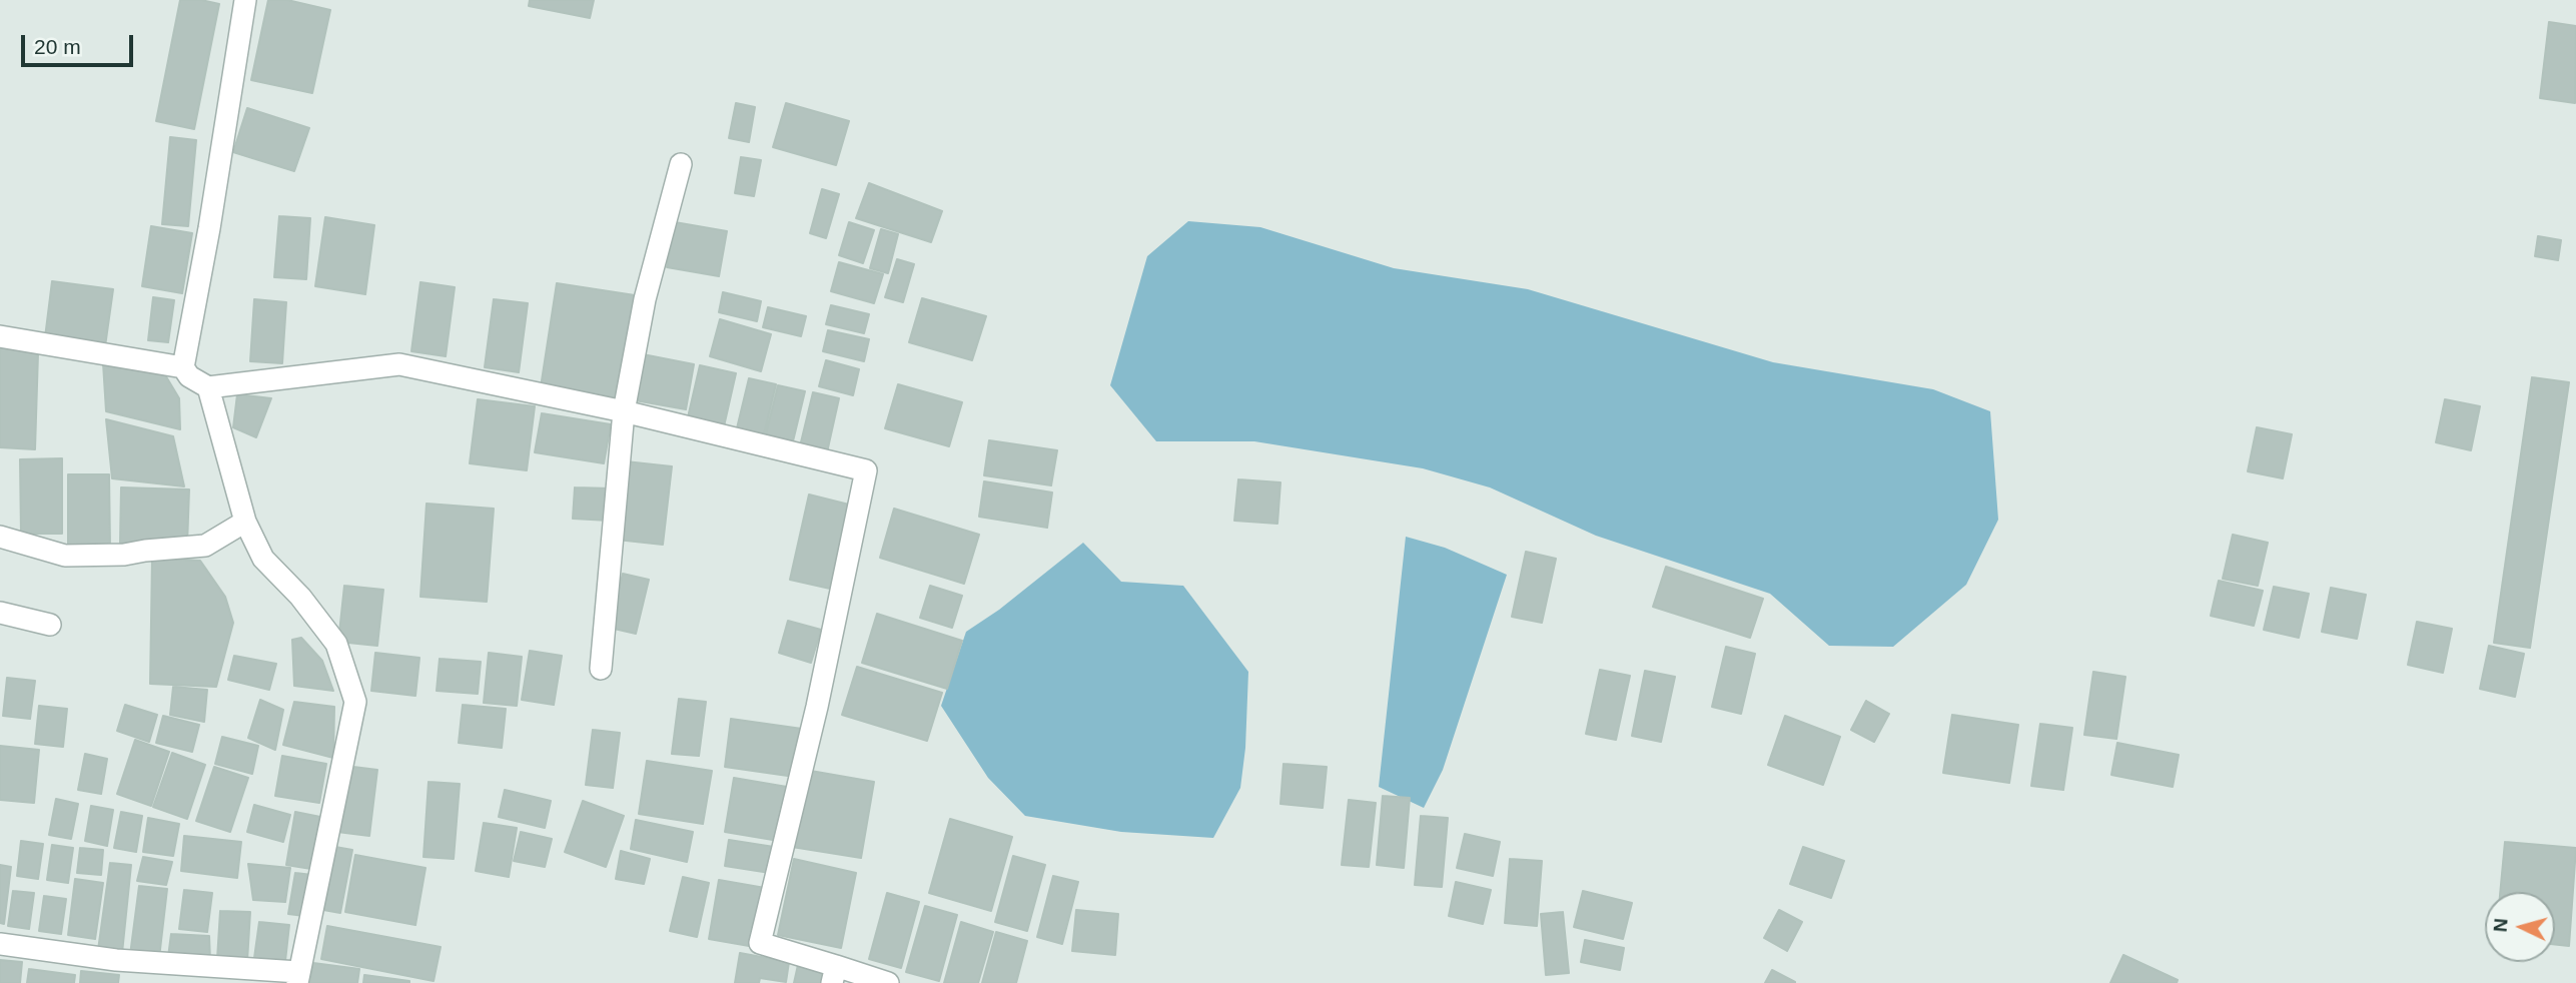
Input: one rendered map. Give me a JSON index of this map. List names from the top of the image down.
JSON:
{
  "scale_bar": "20 m",
  "north": "left"
}
